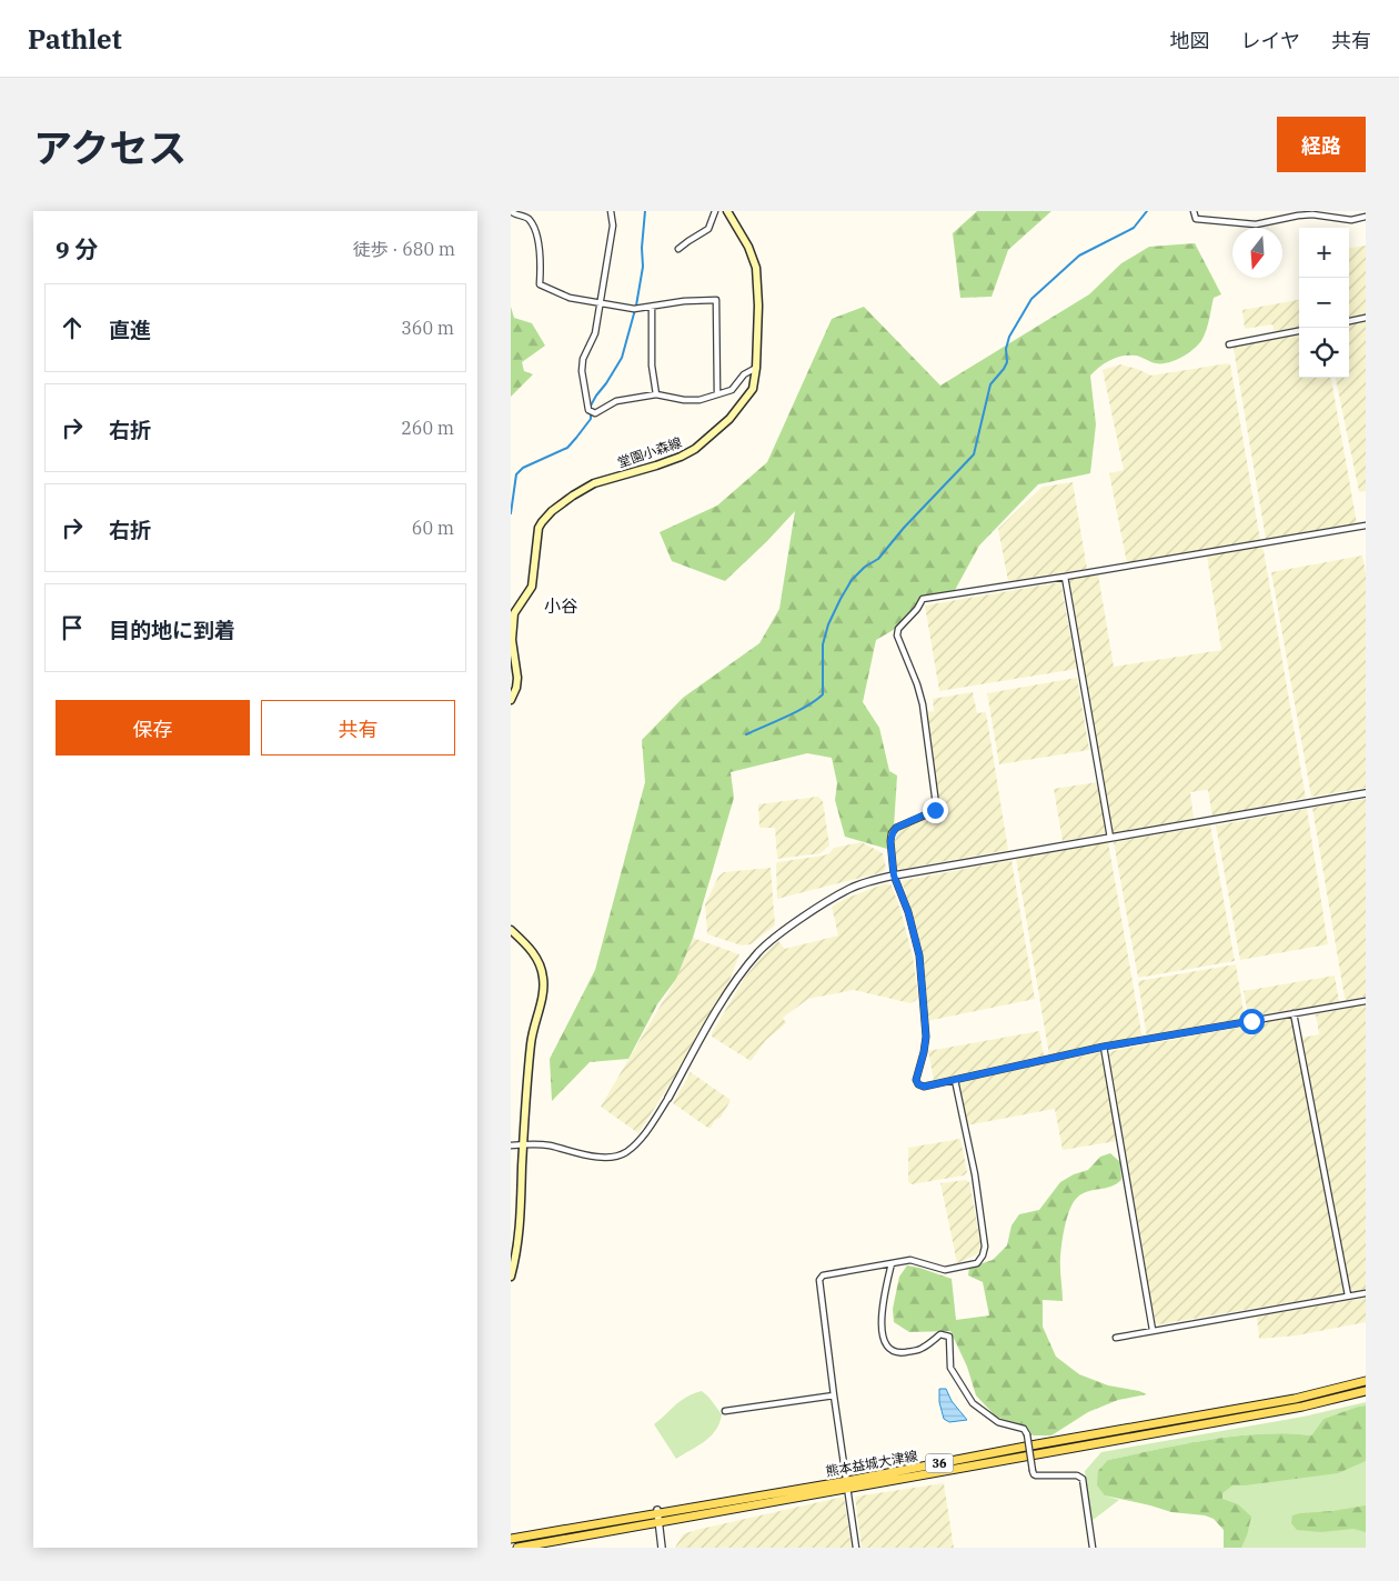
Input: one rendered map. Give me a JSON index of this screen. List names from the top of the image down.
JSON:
{
  "streets": {
    "main road": ["堂園小森線", "熊本益城大津線", "36"]
  },
  "districts": ["小谷"],
  "north": "bottom",
  "page": {
    "header": "Pathlet",
    "nav": ["地図", "レイヤ", "共有"],
    "title": "アクセス",
    "buttons": [
      "経路",
      ["保存", "共有"]
    ],
    "heading": ["9 分", "徒歩 · 680 m"],
    "map_buttons": ["+", "−"],
    "list": [
      ["直進", "360 m"],
      ["右折", "260 m"],
      ["右折", "60 m"],
      "目的地に到着"
    ]
  }
}
